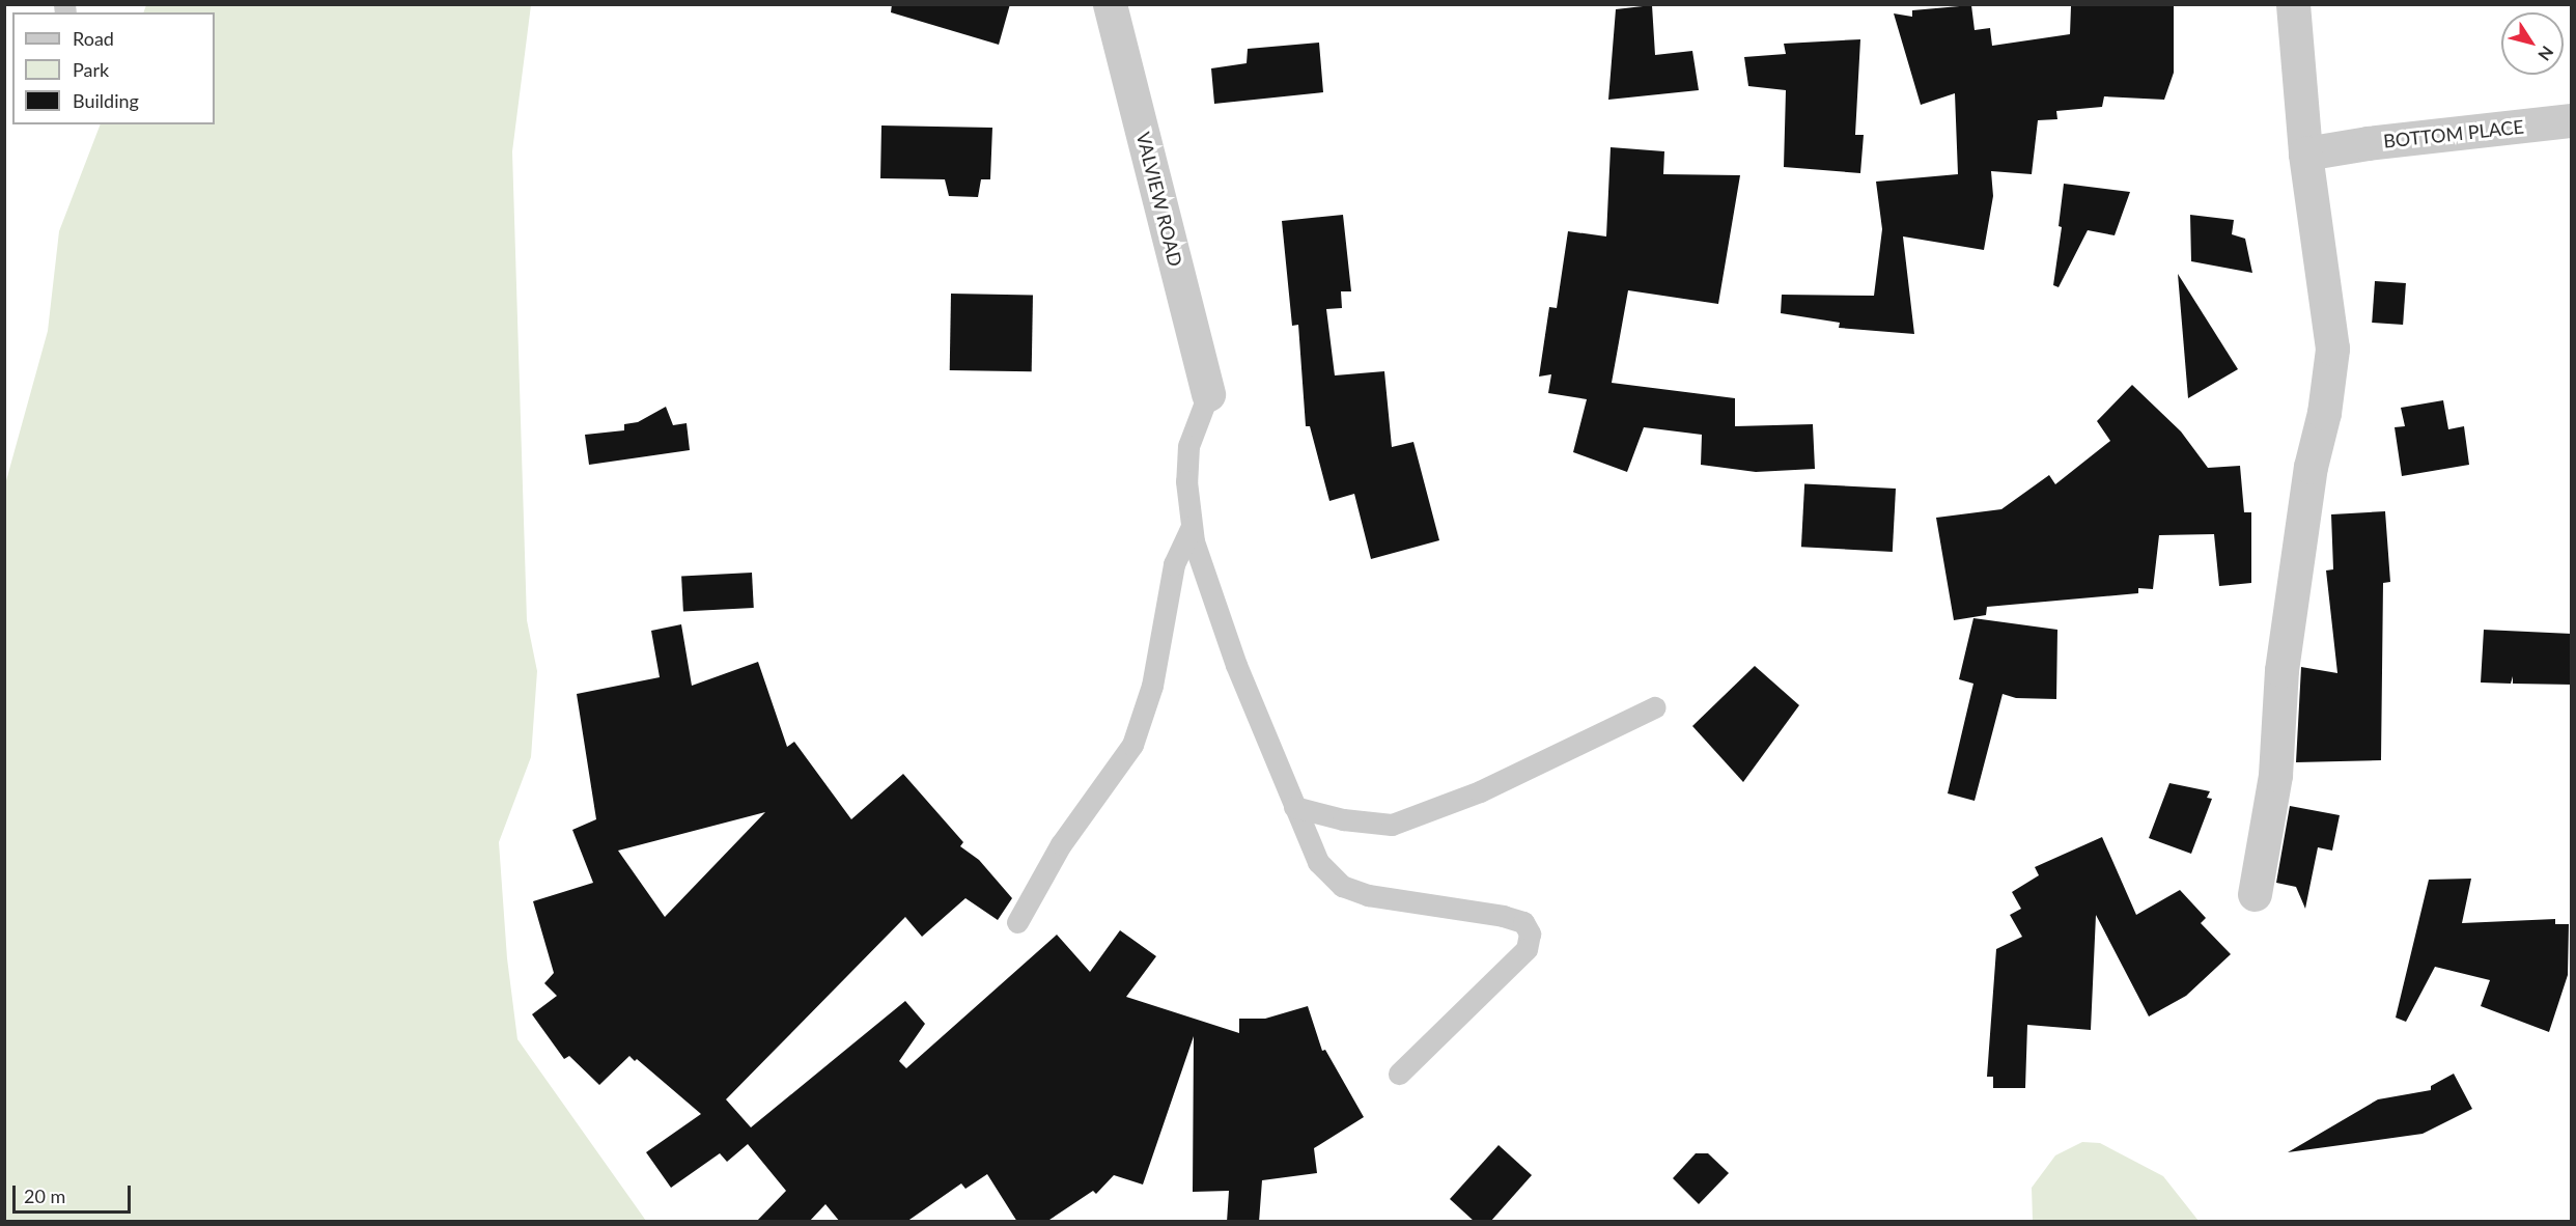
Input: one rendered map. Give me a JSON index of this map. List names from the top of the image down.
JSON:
{
  "streets": {
    "street": ["BOTTOM PLACE", "VALVIEW ROAD"]
  },
  "legend": ["Road", "Park", "Building"],
  "scale_bar": "20 m",
  "north": "bottom right"
}
